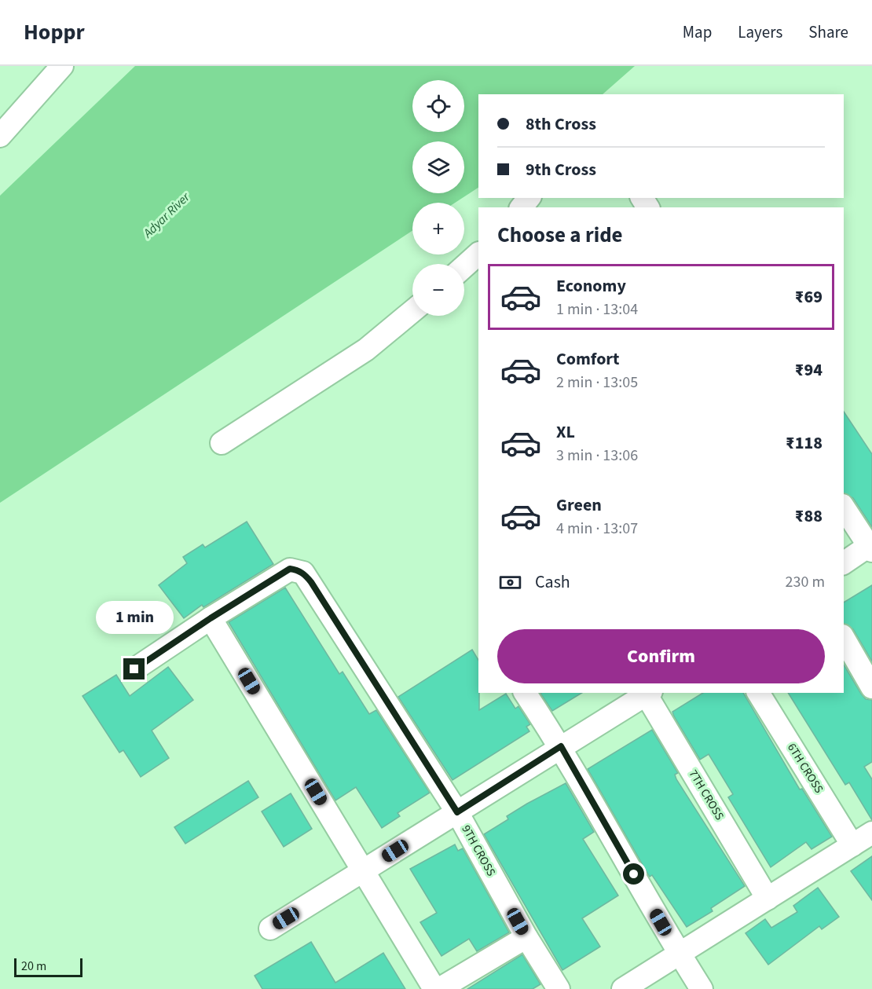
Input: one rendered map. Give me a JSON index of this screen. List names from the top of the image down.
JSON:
{
  "streets": {
    "street": ["6TH CROSS", "7TH CROSS", "9TH CROSS"]
  },
  "water": ["Adyar River"],
  "scale_bar": "20 m",
  "page": {
    "header": "Hoppr",
    "nav": ["Map", "Layers", "Share"],
    "map_buttons": ["+", "−"],
    "banner": ["8th Cross", "9th Cross"],
    "heading": "Choose a ride",
    "list": [
      {
        "name": "Economy",
        "note": "1 min · 13:04",
        "value": "₹69"
      },
      {
        "name": "Comfort",
        "note": "2 min · 13:05",
        "value": "₹94"
      },
      {
        "name": "XL",
        "note": "3 min · 13:06",
        "value": "₹118"
      },
      {
        "name": "Green",
        "note": "4 min · 13:07",
        "value": "₹88"
      }
    ],
    "pay": ["Cash", "230 m"],
    "bubble": "1 min",
    "buttons": "Confirm",
    "scale": "20 m"
  }
}
